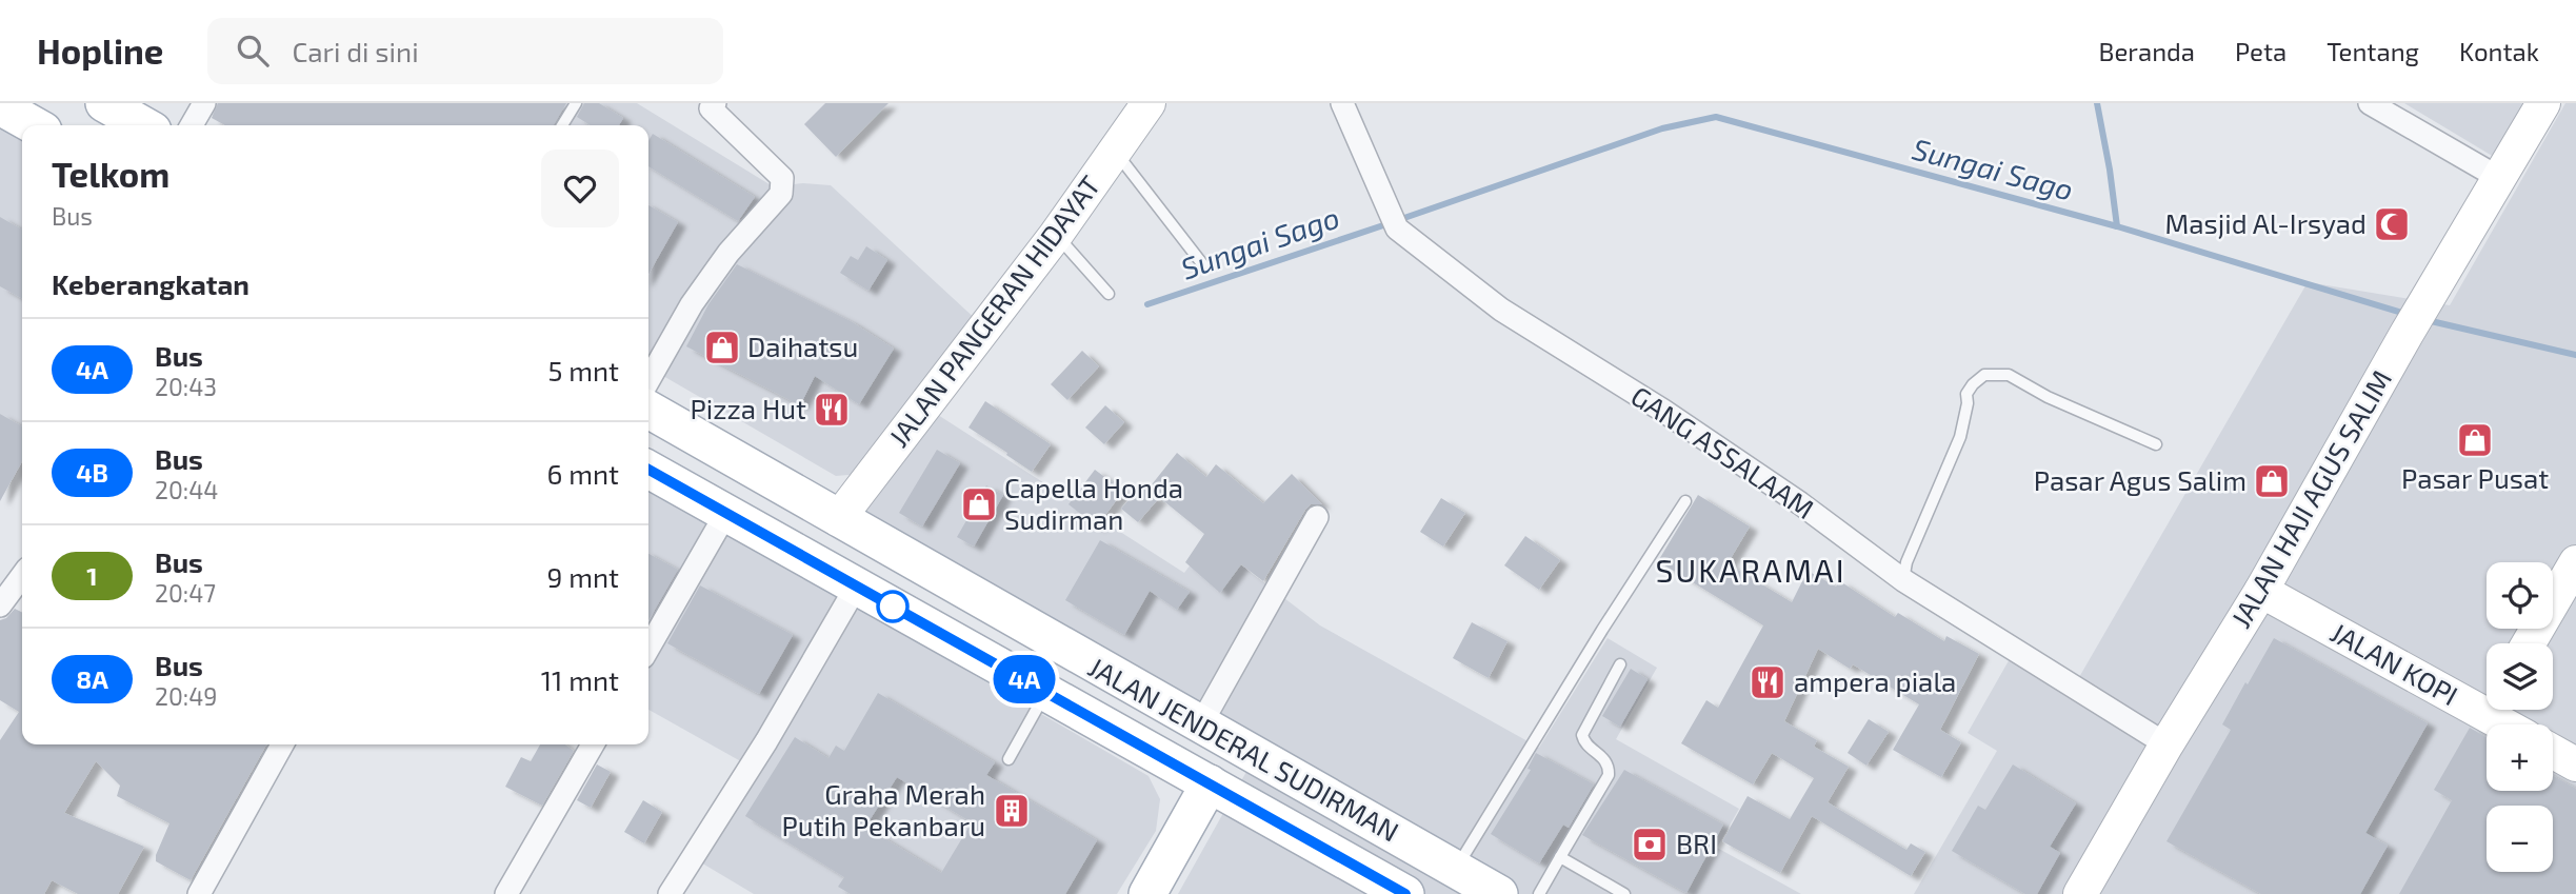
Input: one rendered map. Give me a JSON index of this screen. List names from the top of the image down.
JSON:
{
  "streets": {
    "main road": ["JALAN JENDERAL SUDIRMAN"],
    "street": [
      "JALAN PANGERAN HIDAYAT",
      "GANG ASSALAAM",
      "JALAN HAJI AGUS SALIM",
      "JALAN KOPI"
    ]
  },
  "crossings": [
    ["JALAN PANGERAN HIDAYAT", "JALAN JENDERAL SUDIRMAN"],
    ["GANG ASSALAAM", "JALAN HAJI AGUS SALIM"],
    ["JALAN HAJI AGUS SALIM", "JALAN KOPI"]
  ],
  "districts": ["SUKARAMAI"],
  "water": ["Sungai Sago"],
  "places": {
    "mosque": ["Masjid Al-Irsyad"],
    "shop": [
      "Daihatsu",
      "Pasar Pusat",
      "Pasar Agus Salim",
      "Capella Honda Sudirman"
    ],
    "restaurant": ["Pizza Hut", "ampera piala"],
    "building": ["Graha Merah Putih Pekanbaru"],
    "bank": ["BRI"]
  },
  "lines": ["bus line 4A"],
  "page": {
    "header": "Hopline",
    "search": "Cari di sini",
    "nav": [
      "Beranda",
      "Peta",
      "Tentang",
      "Kontak"
    ],
    "on_map": "4A",
    "heading": [
      ["Telkom", "Bus"],
      "Keberangkatan"
    ],
    "list": [
      {
        "mark": "4A",
        "name": "Bus",
        "note": "20:43",
        "value": "5 mnt"
      },
      {
        "mark": "4B",
        "name": "Bus",
        "note": "20:44",
        "value": "6 mnt"
      },
      {
        "mark": "1",
        "name": "Bus",
        "note": "20:47",
        "value": "9 mnt"
      },
      {
        "mark": "8A",
        "name": "Bus",
        "note": "20:49",
        "value": "11 mnt"
      }
    ],
    "map_buttons": ["+", "−"]
  }
}
